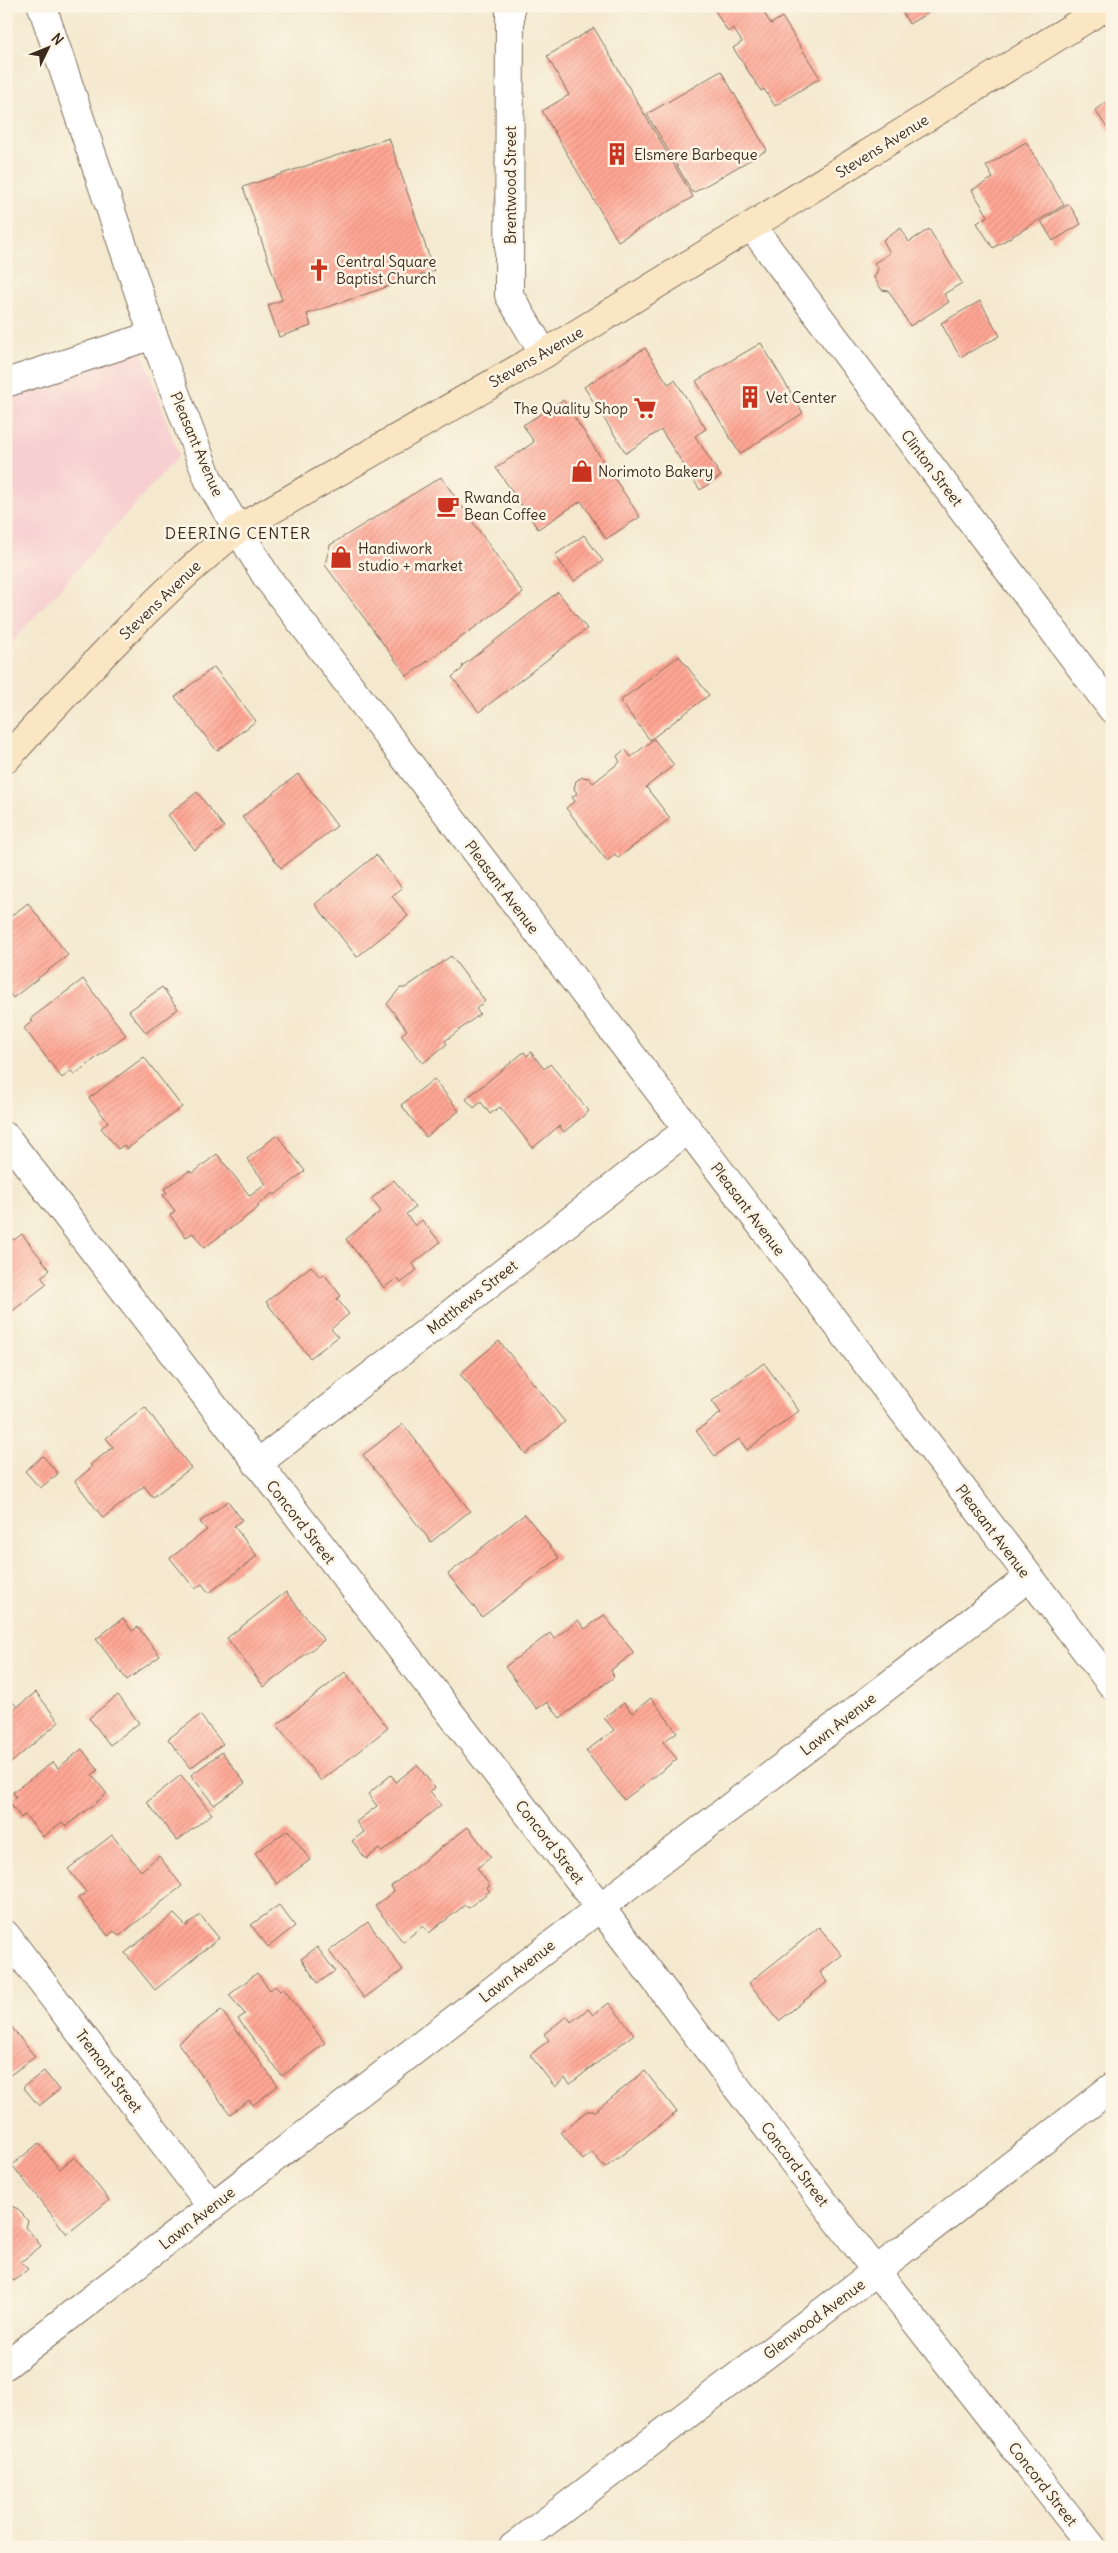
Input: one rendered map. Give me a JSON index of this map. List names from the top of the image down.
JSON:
{
  "streets": {
    "main road": ["Stevens Avenue"],
    "street": [
      "Brentwood Street",
      "Pleasant Avenue",
      "Clinton Street",
      "Matthews Street",
      "Concord Street",
      "Lawn Avenue",
      "Tremont Street",
      "Glenwood Avenue"
    ]
  },
  "crossings": [
    ["Stevens Avenue", "Brentwood Street"],
    ["Stevens Avenue", "Pleasant Avenue"],
    ["Stevens Avenue", "Clinton Street"],
    ["Pleasant Avenue", "Matthews Street"],
    ["Pleasant Avenue", "Lawn Avenue"],
    ["Matthews Street", "Concord Street"],
    ["Concord Street", "Lawn Avenue"],
    ["Concord Street", "Glenwood Avenue"],
    ["Lawn Avenue", "Tremont Street"]
  ],
  "districts": ["DEERING CENTER"],
  "places": {
    "building": ["Elsmere Barbeque", "Vet Center"],
    "church": ["Central Square Baptist Church"],
    "supermarket": ["The Quality Shop"],
    "shop": ["Norimoto Bakery", "Handiwork studio + market"],
    "cafe": ["Rwanda Bean Coffee"]
  },
  "north": "top right"
}
